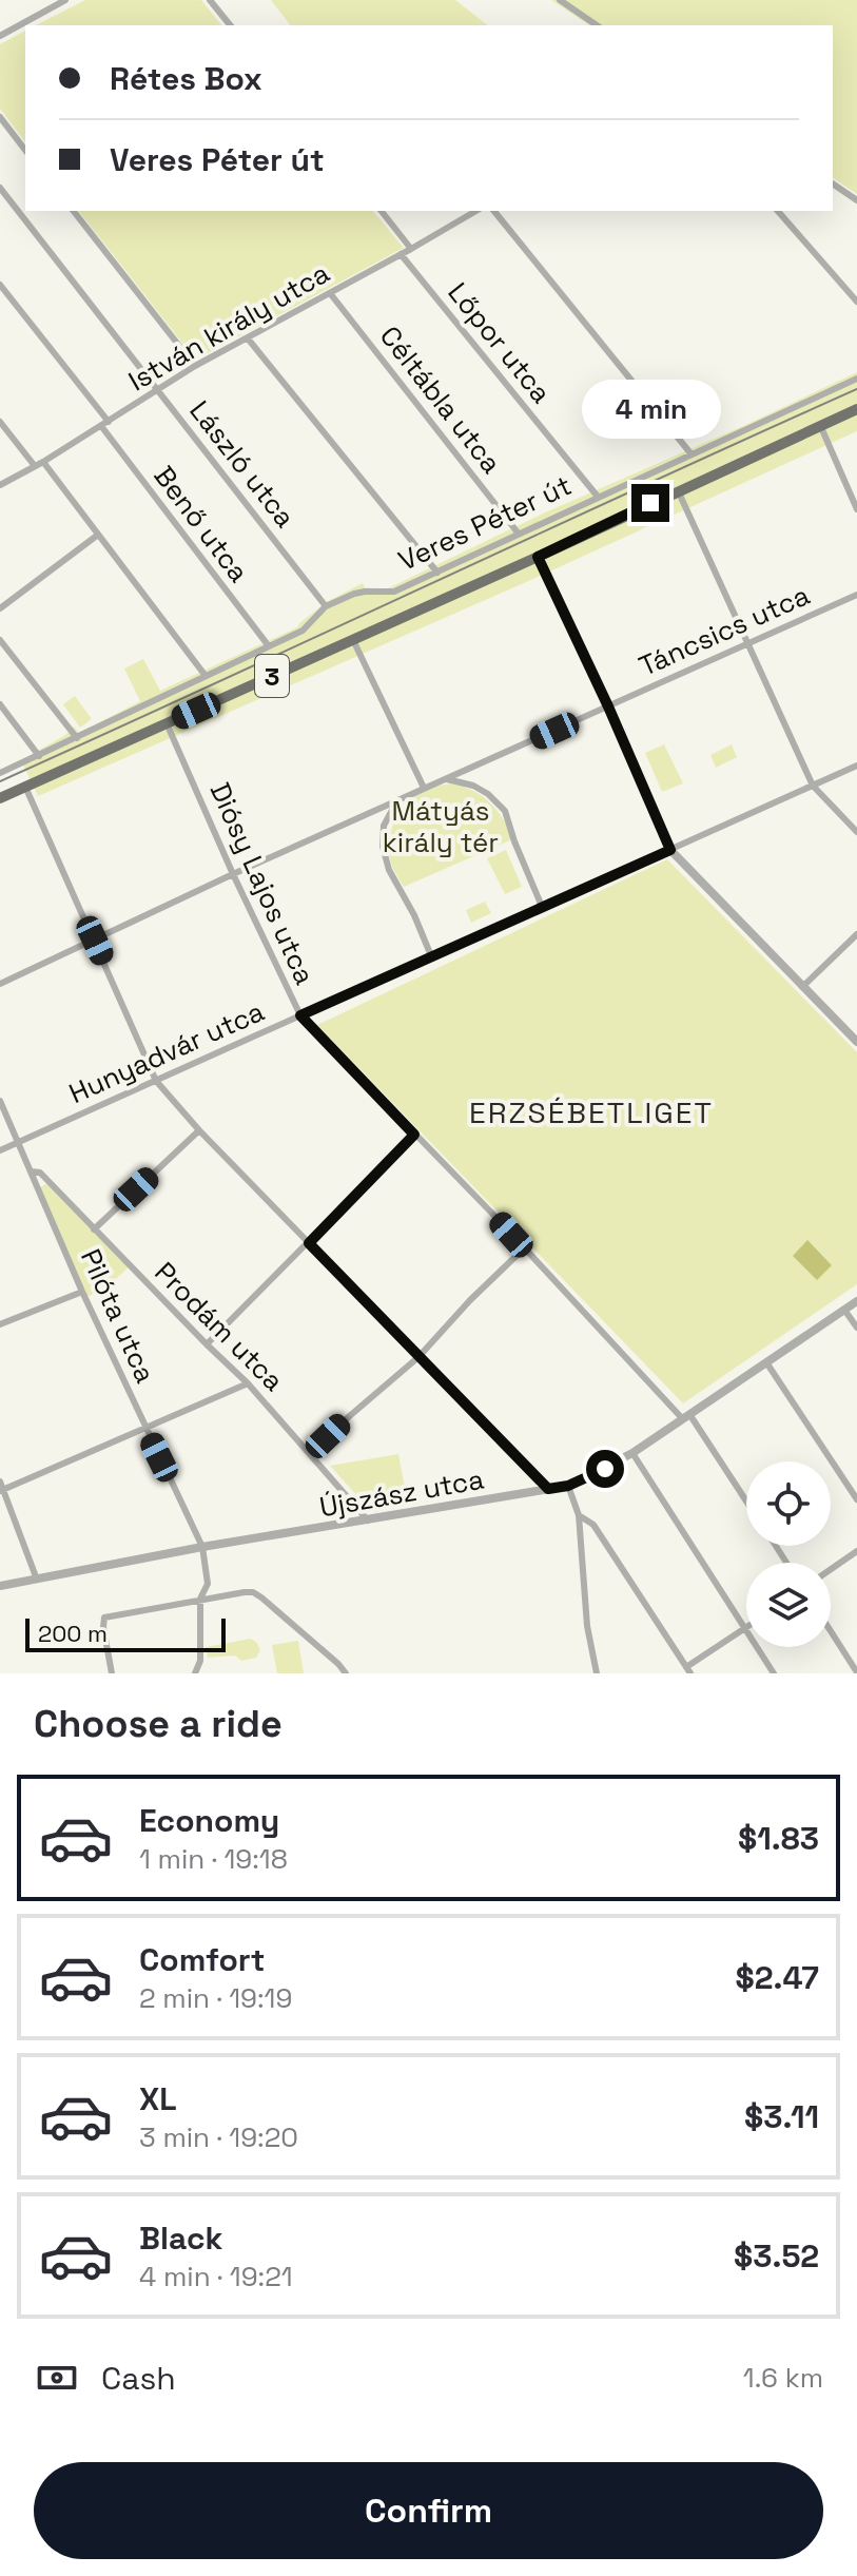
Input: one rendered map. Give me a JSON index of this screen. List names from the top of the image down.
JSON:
{
  "streets": {
    "main road": ["Veres Péter út", "3"],
    "street": [
      "István király utca",
      "Lőpor utca",
      "Céltábla utca",
      "László utca",
      "Benő utca",
      "Táncsics utca",
      "Diósy Lajos utca",
      "Hunyadvár utca",
      "Pilóta utca",
      "Prodám utca",
      "Újszász utca"
    ]
  },
  "crossings": [
    ["István király utca", "Lőpor utca"],
    ["István király utca", "Céltábla utca"],
    ["István király utca", "László utca"],
    ["István király utca", "Benő utca"],
    ["Lőpor utca", "Veres Péter út"],
    ["Céltábla utca", "Veres Péter út"],
    ["László utca", "Veres Péter út"],
    ["Veres Péter út", "Benő utca"],
    ["Veres Péter út", "Diósy Lajos utca"],
    ["Táncsics utca", "Diósy Lajos utca"],
    ["Diósy Lajos utca", "Hunyadvár utca"],
    ["Diósy Lajos utca", "Újszász utca"],
    ["Hunyadvár utca", "Pilóta utca"],
    ["Pilóta utca", "Prodám utca"],
    ["Pilóta utca", "Újszász utca"],
    ["Prodám utca", "Újszász utca"]
  ],
  "districts": ["ERZSÉBETLIGET"],
  "parks": ["Mátyás király tér"],
  "scale_bar": "200 m",
  "page": {
    "banner": ["Rétes Box", "Veres Péter út"],
    "bubble": "4 min",
    "scale": "200 m",
    "heading": "Choose a ride",
    "list": [
      {
        "name": "Economy",
        "note": "1 min · 19:18",
        "value": "$1.83"
      },
      {
        "name": "Comfort",
        "note": "2 min · 19:19",
        "value": "$2.47"
      },
      {
        "name": "XL",
        "note": "3 min · 19:20",
        "value": "$3.11"
      },
      {
        "name": "Black",
        "note": "4 min · 19:21",
        "value": "$3.52"
      }
    ],
    "pay": ["Cash", "1.6 km"],
    "buttons": "Confirm"
  }
}
